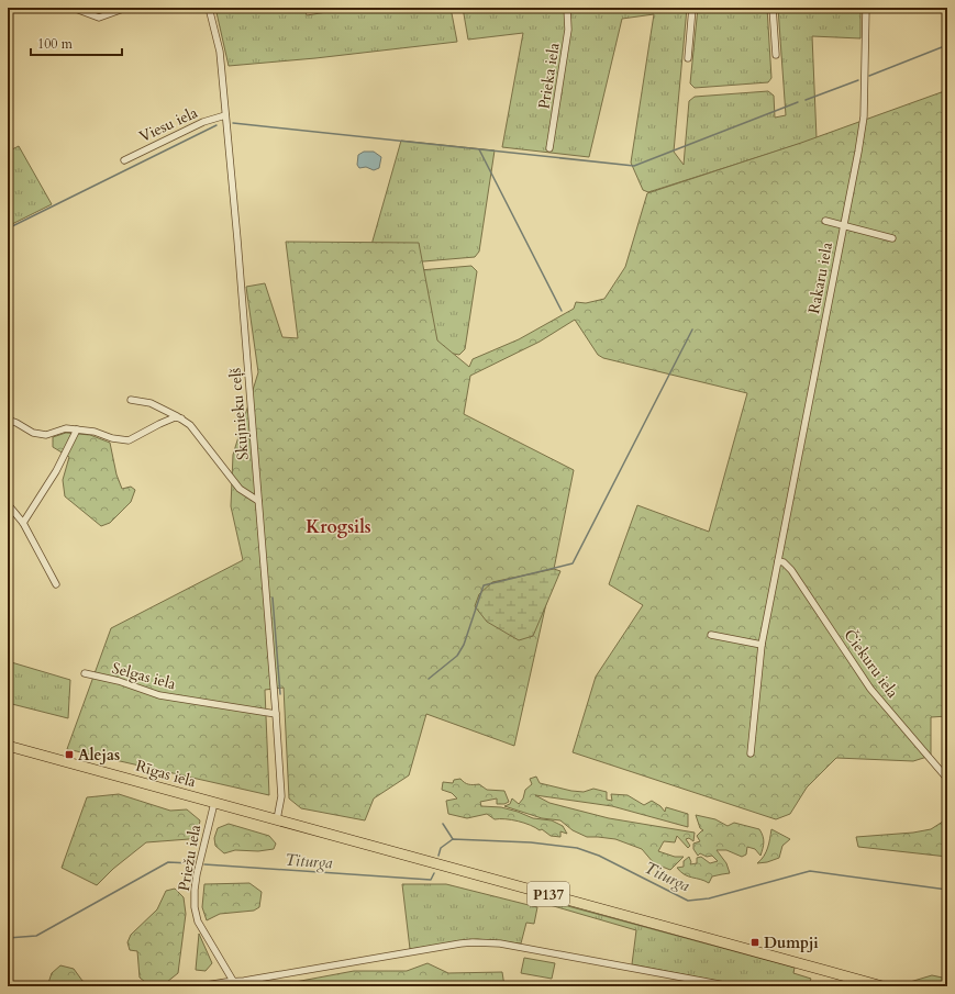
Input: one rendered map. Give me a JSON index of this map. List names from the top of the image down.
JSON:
{
  "streets": {
    "main road": ["Rīgas iela", "P137"],
    "street": [
      "Prieka iela",
      "Viesu iela",
      "Rakaru iela",
      "Skujnieku ceļš",
      "Čiekuru iela",
      "Selgas iela",
      "Priežu iela"
    ]
  },
  "crossings": [
    ["Viesu iela", "Skujnieku ceļš"],
    ["Rakaru iela", "Čiekuru iela"],
    ["Skujnieku ceļš", "Selgas iela"],
    ["Skujnieku ceļš", "P137"],
    ["Rīgas iela", "Priežu iela"],
    ["Rīgas iela", "P137"],
    ["Priežu iela", "P137"]
  ],
  "districts": ["Krogsils"],
  "water": ["Titurga"],
  "places": {
    "transit": ["Alejas", "Dumpji"]
  },
  "scale_bar": "100 m"
}
